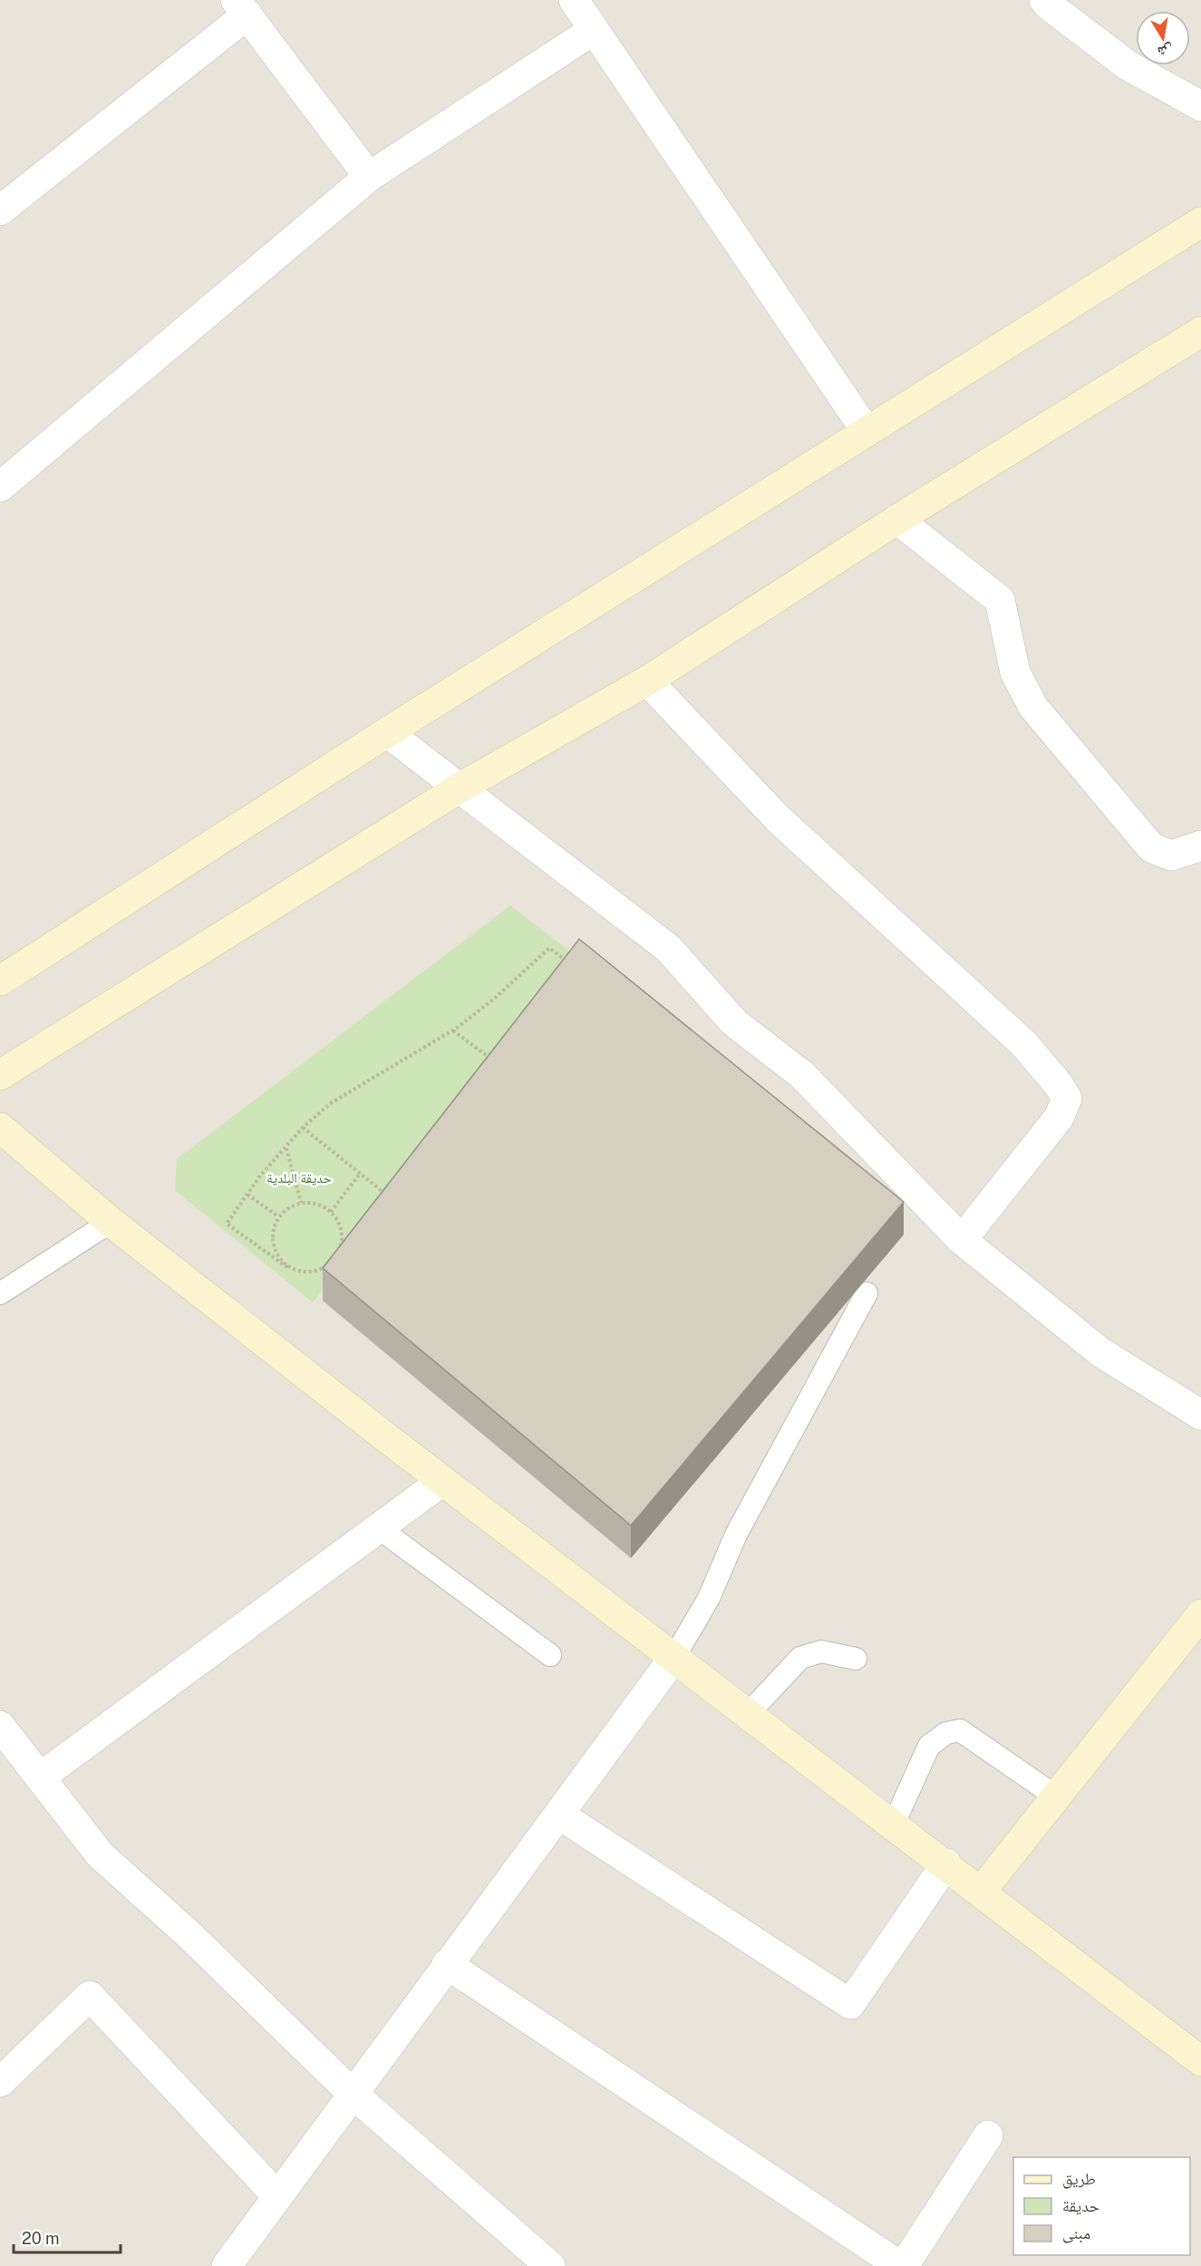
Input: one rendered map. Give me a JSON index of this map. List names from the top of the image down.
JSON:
{
  "parks": ["حديقة البلدية"],
  "legend": ["طريق", "حديقة", "مبنى"],
  "scale_bar": "20 m",
  "north": "bottom"
}
